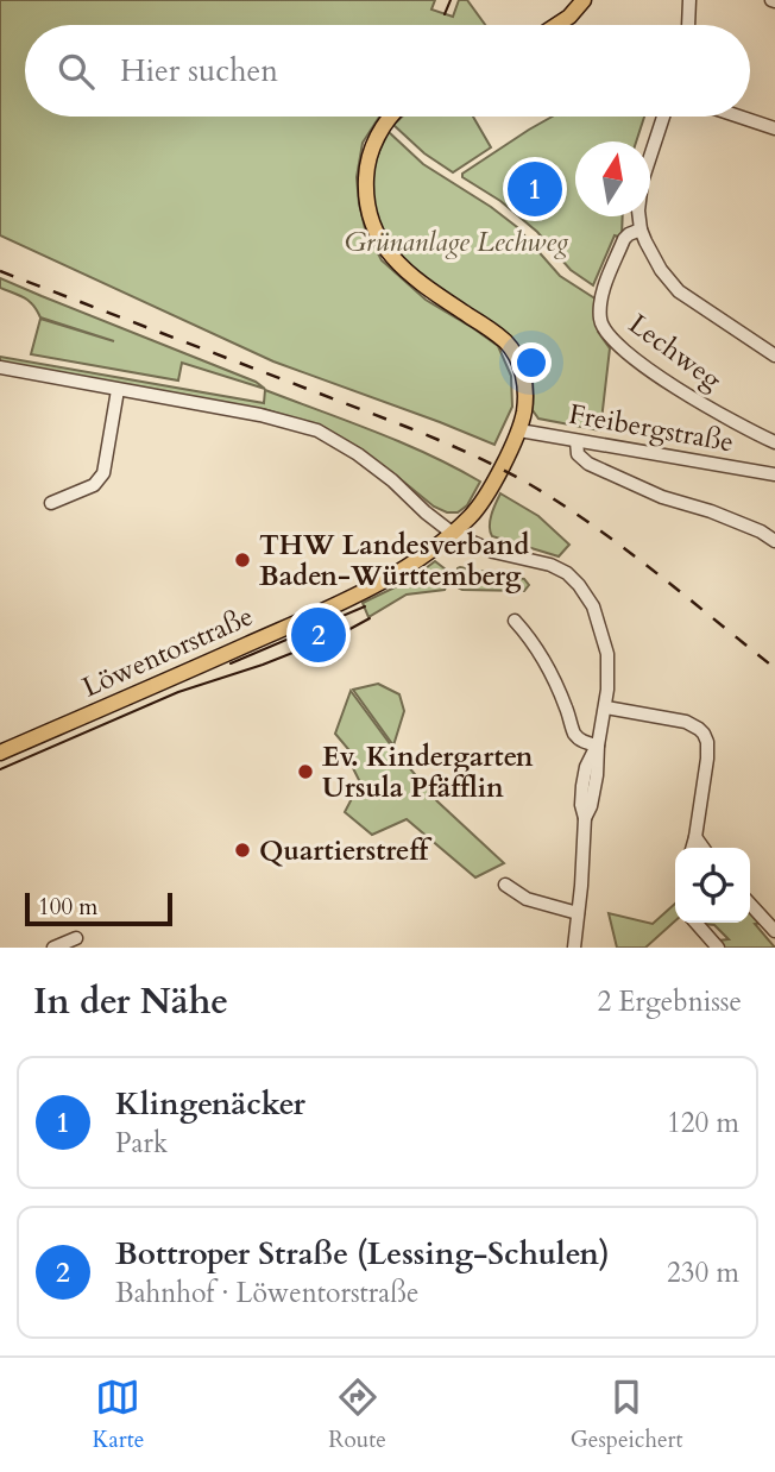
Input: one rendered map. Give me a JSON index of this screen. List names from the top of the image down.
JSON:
{
  "streets": {
    "main road": ["Löwentorstraße"],
    "street": ["Lechweg", "Freibergstraße"]
  },
  "crossings": [
    ["Freibergstraße", "Löwentorstraße"]
  ],
  "parks": ["Grünanlage Lechweg"],
  "places": ["THW Landesverband Baden-Württemberg", "Ev. Kindergarten Ursula Pfäfflin", "Quartierstreff"],
  "scale_bar": "100 m",
  "north": "top",
  "page": {
    "search": "Hier suchen",
    "pins": ["1", "2"],
    "scale": "100 m",
    "heading": ["In der Nähe", "2 Ergebnisse"],
    "list": [
      {
        "mark": "1",
        "name": "Klingenäcker",
        "note": "Park",
        "value": "120 m"
      },
      {
        "mark": "2",
        "name": "Bottroper Straße (Lessing-Schulen)",
        "note": "Bahnhof · Löwentorstraße",
        "value": "230 m"
      }
    ],
    "nav": ["Karte", "Route", "Gespeichert"]
  }
}
